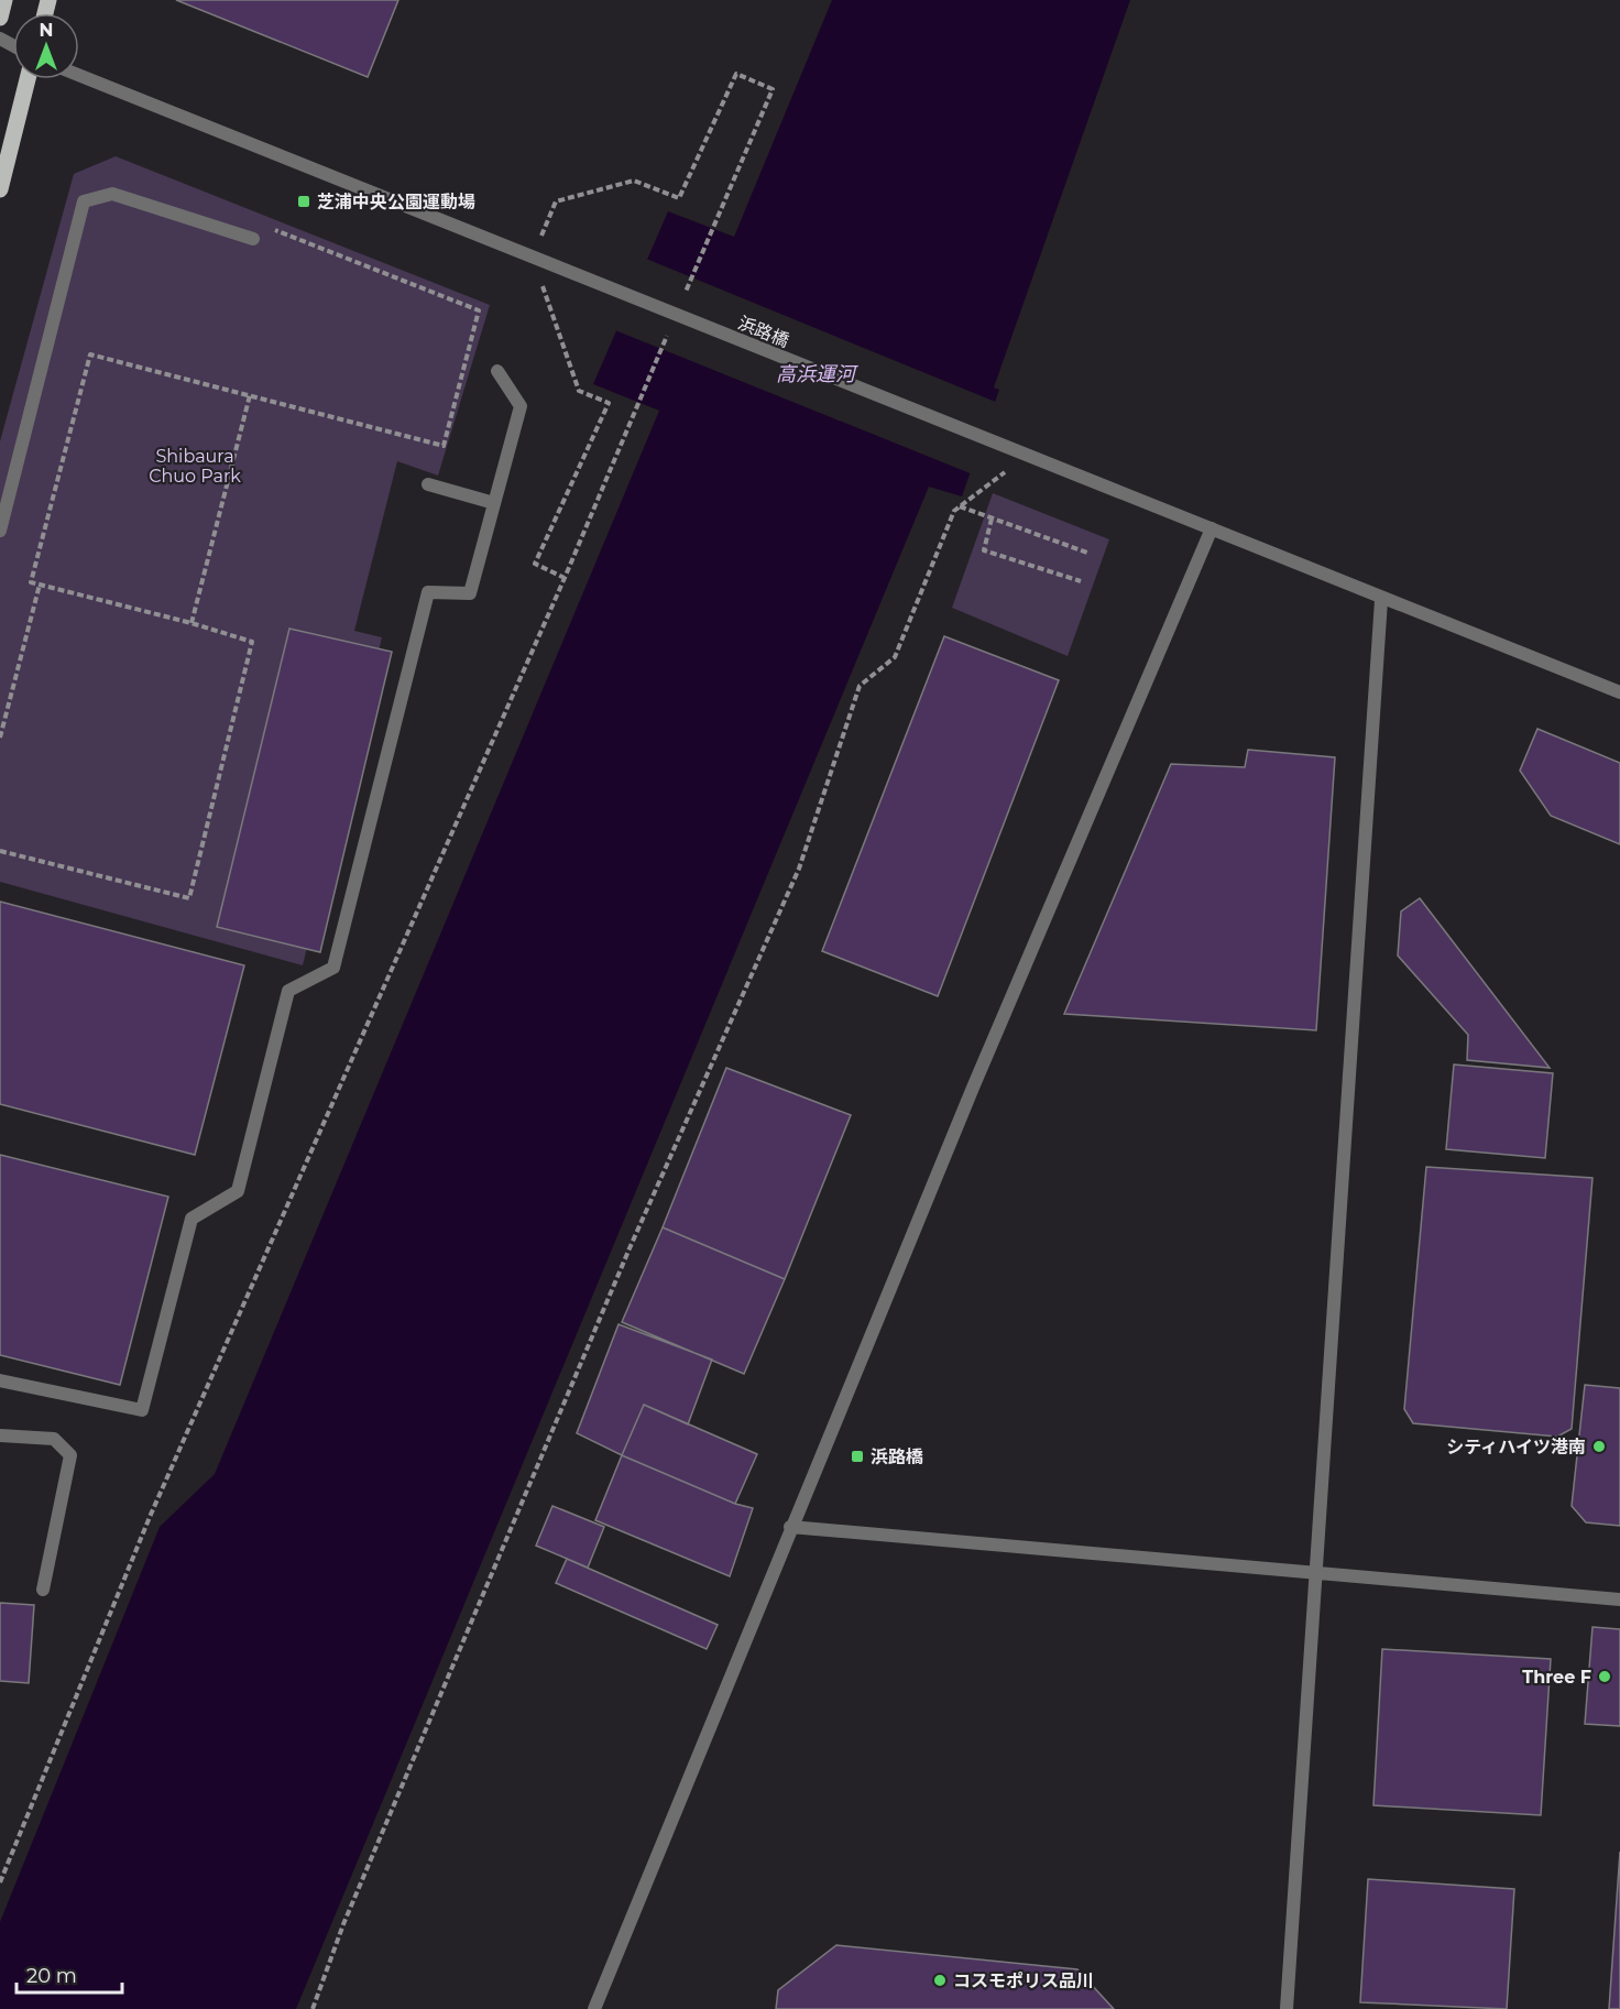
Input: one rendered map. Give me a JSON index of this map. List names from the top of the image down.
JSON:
{
  "streets": {
    "street": ["浜路橋"]
  },
  "water": ["高浜運河"],
  "parks": ["Shibaura Chuo Park"],
  "places": {
    "transit": ["芝浦中央公園運動場", "浜路橋"],
    "other": ["シティハイツ港南", "Three F", "コスモポリス品川"]
  },
  "scale_bar": "20 m",
  "north": "top"
}
